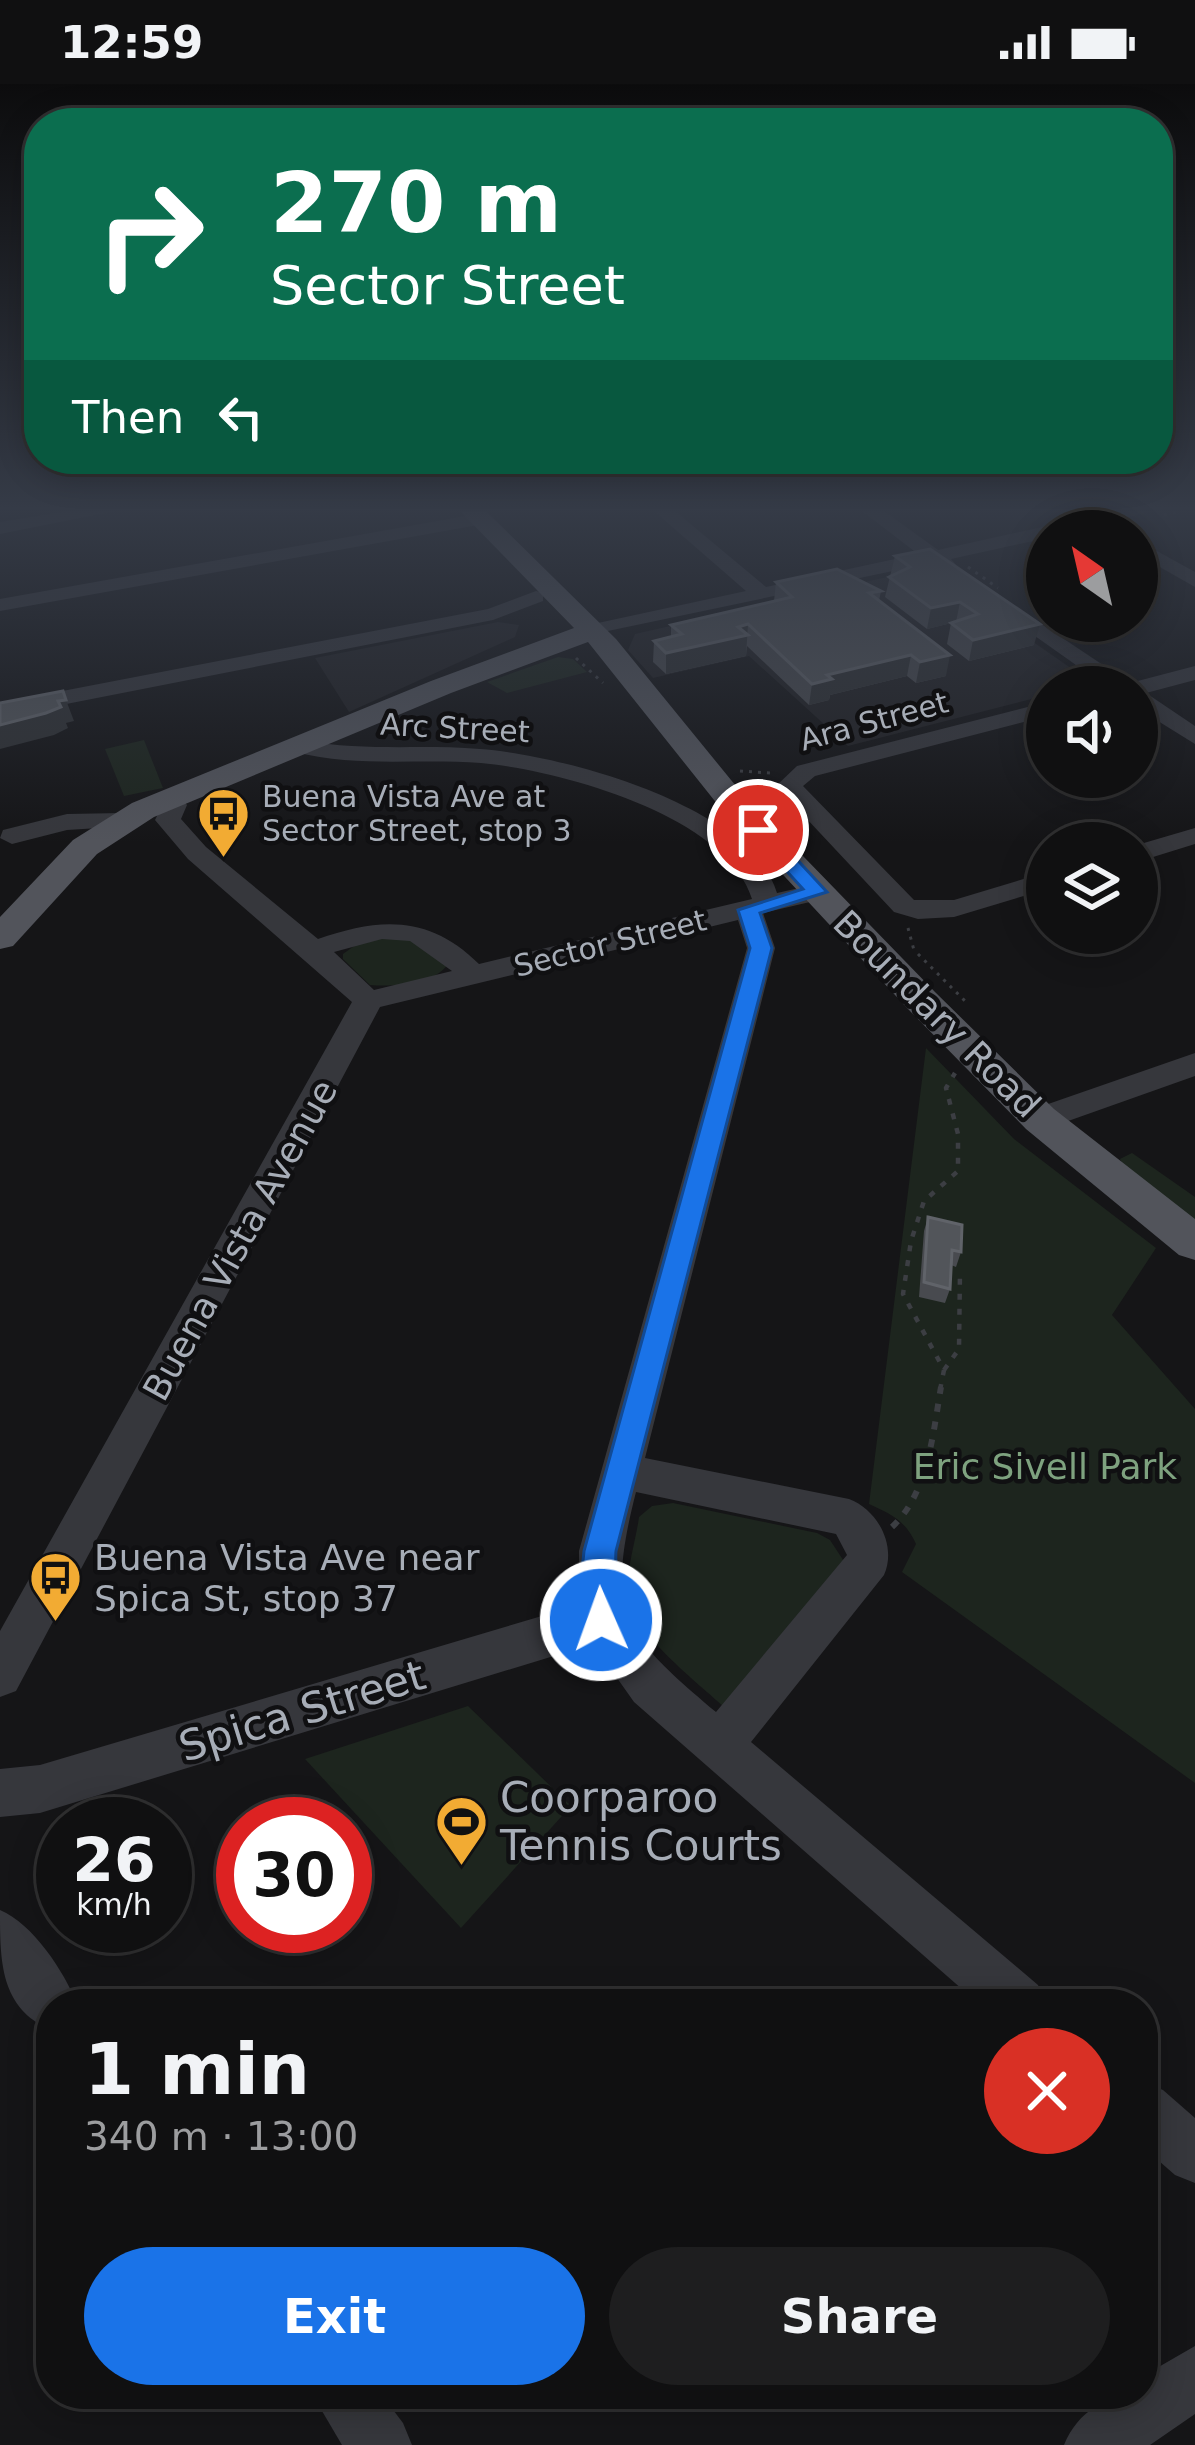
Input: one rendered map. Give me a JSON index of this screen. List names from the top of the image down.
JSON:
{
  "streets": {
    "main road": ["Boundary Road"],
    "street": [
      "Ara Street",
      "Arc Street",
      "Sector Street",
      "Buena Vista Avenue",
      "Spica Street"
    ]
  },
  "crossings": [
    ["Arc Street", "Sector Street"],
    ["Sector Street", "Boundary Road"],
    ["Sector Street", "Buena Vista Avenue"]
  ],
  "parks": ["Eric Sivell Park"],
  "places": {
    "bus stop": ["Buena Vista Ave at Sector Street, stop 3", "Buena Vista Ave near Spica St, stop 37"],
    "sports": ["Coorparoo Tennis Courts"]
  },
  "north": "top left",
  "page": {
    "status": "12:59",
    "turn": ["270 m", "Sector Street"],
    "then": "Then",
    "speed": "26 km/h",
    "limit": "30",
    "heading": ["1 min", "340 m · 13:00"],
    "buttons": ["Exit", "Share"]
  }
}
